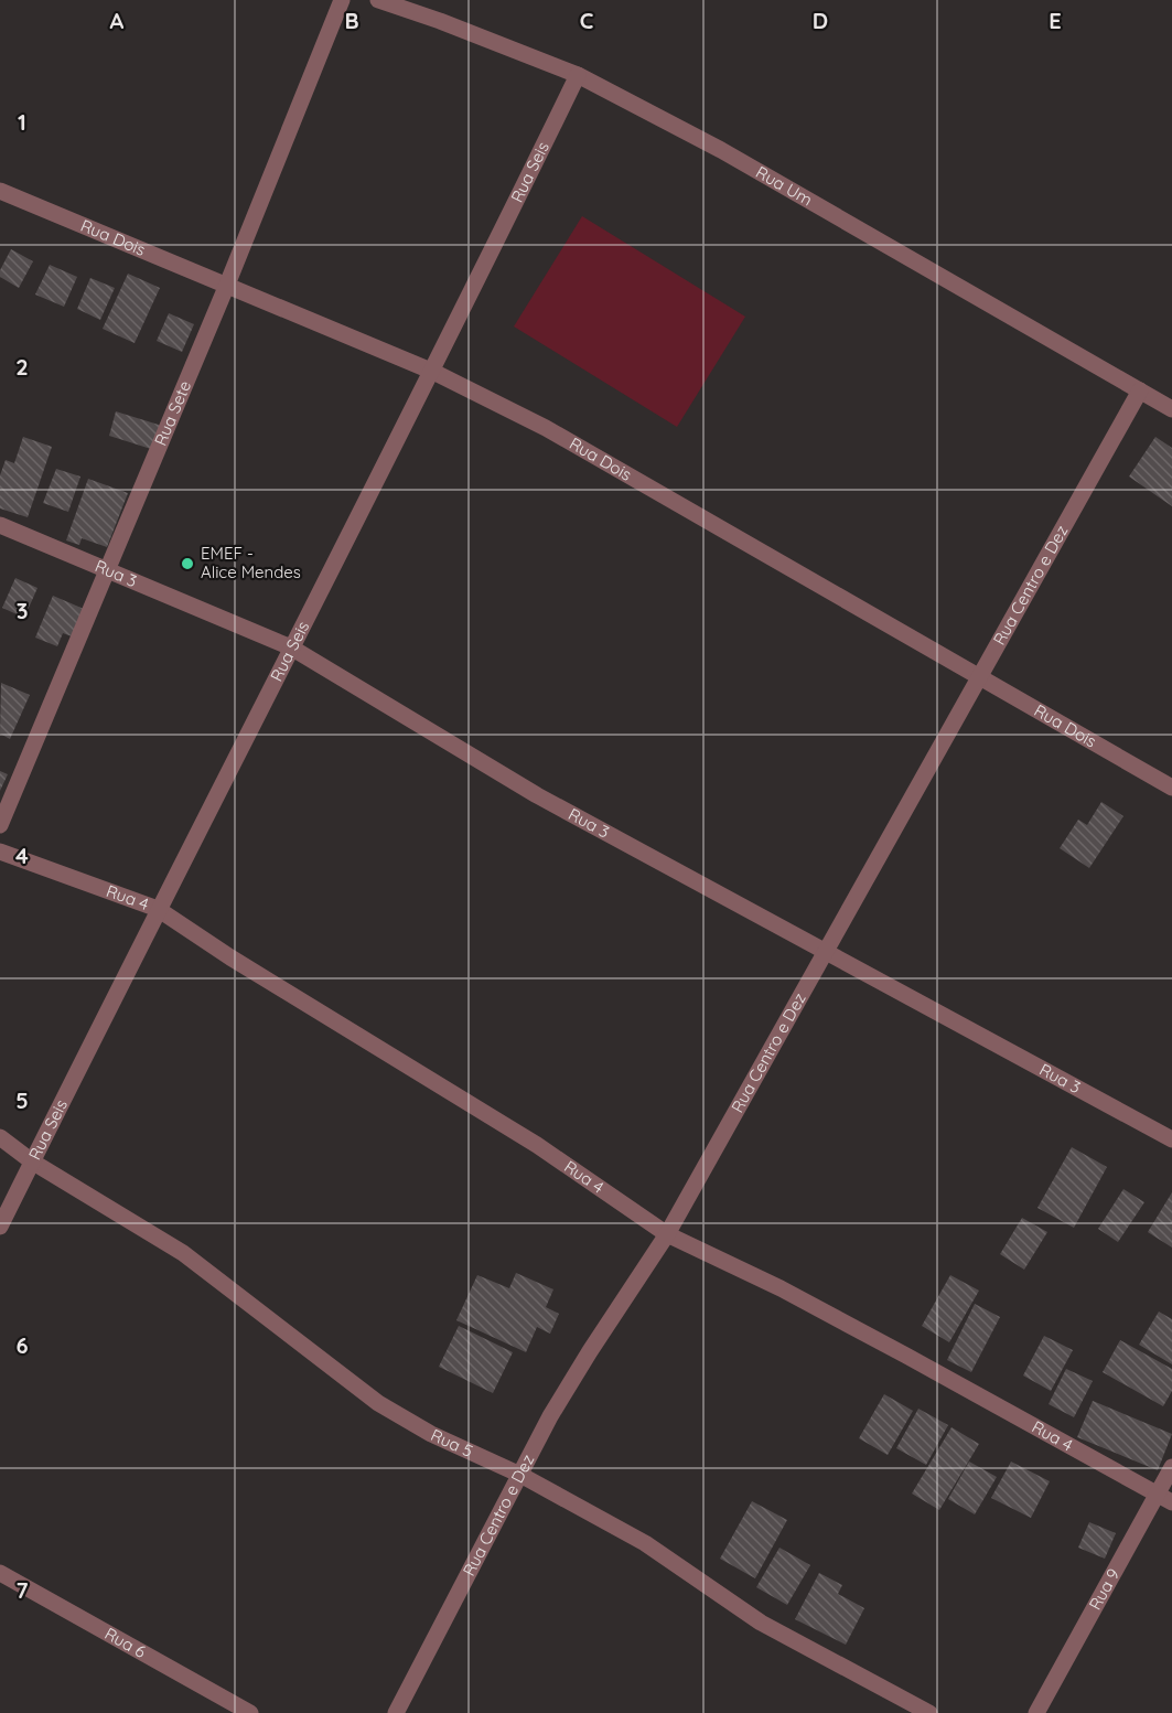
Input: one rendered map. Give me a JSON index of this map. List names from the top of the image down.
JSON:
{
  "streets": {
    "street": [
      "Rua Seis",
      "Rua Um",
      "Rua Dois",
      "Rua Sete",
      "Rua 3",
      "Rua Centro e Dez",
      "Rua 4",
      "Rua 5",
      "Rua 9",
      "Rua 6"
    ]
  },
  "crossings": [
    ["Rua Seis", "Rua Um"],
    ["Rua Seis", "Rua Dois"],
    ["Rua Seis", "Rua 3"],
    ["Rua Seis", "Rua 4"],
    ["Rua Seis", "Rua 5"],
    ["Rua Um", "Rua Centro e Dez"],
    ["Rua Dois", "Rua Sete"],
    ["Rua Dois", "Rua Centro e Dez"],
    ["Rua Sete", "Rua 3"],
    ["Rua 3", "Rua Centro e Dez"],
    ["Rua Centro e Dez", "Rua 4"],
    ["Rua Centro e Dez", "Rua 5"],
    ["Rua 4", "Rua 9"]
  ],
  "places": ["EMEF - Alice Mendes"],
  "grid": {
    "columns": [
      "A",
      "B",
      "C",
      "D",
      "E"
    ],
    "rows": [
      "1",
      "2",
      "3",
      "4",
      "5",
      "6",
      "7"
    ]
  }
}
